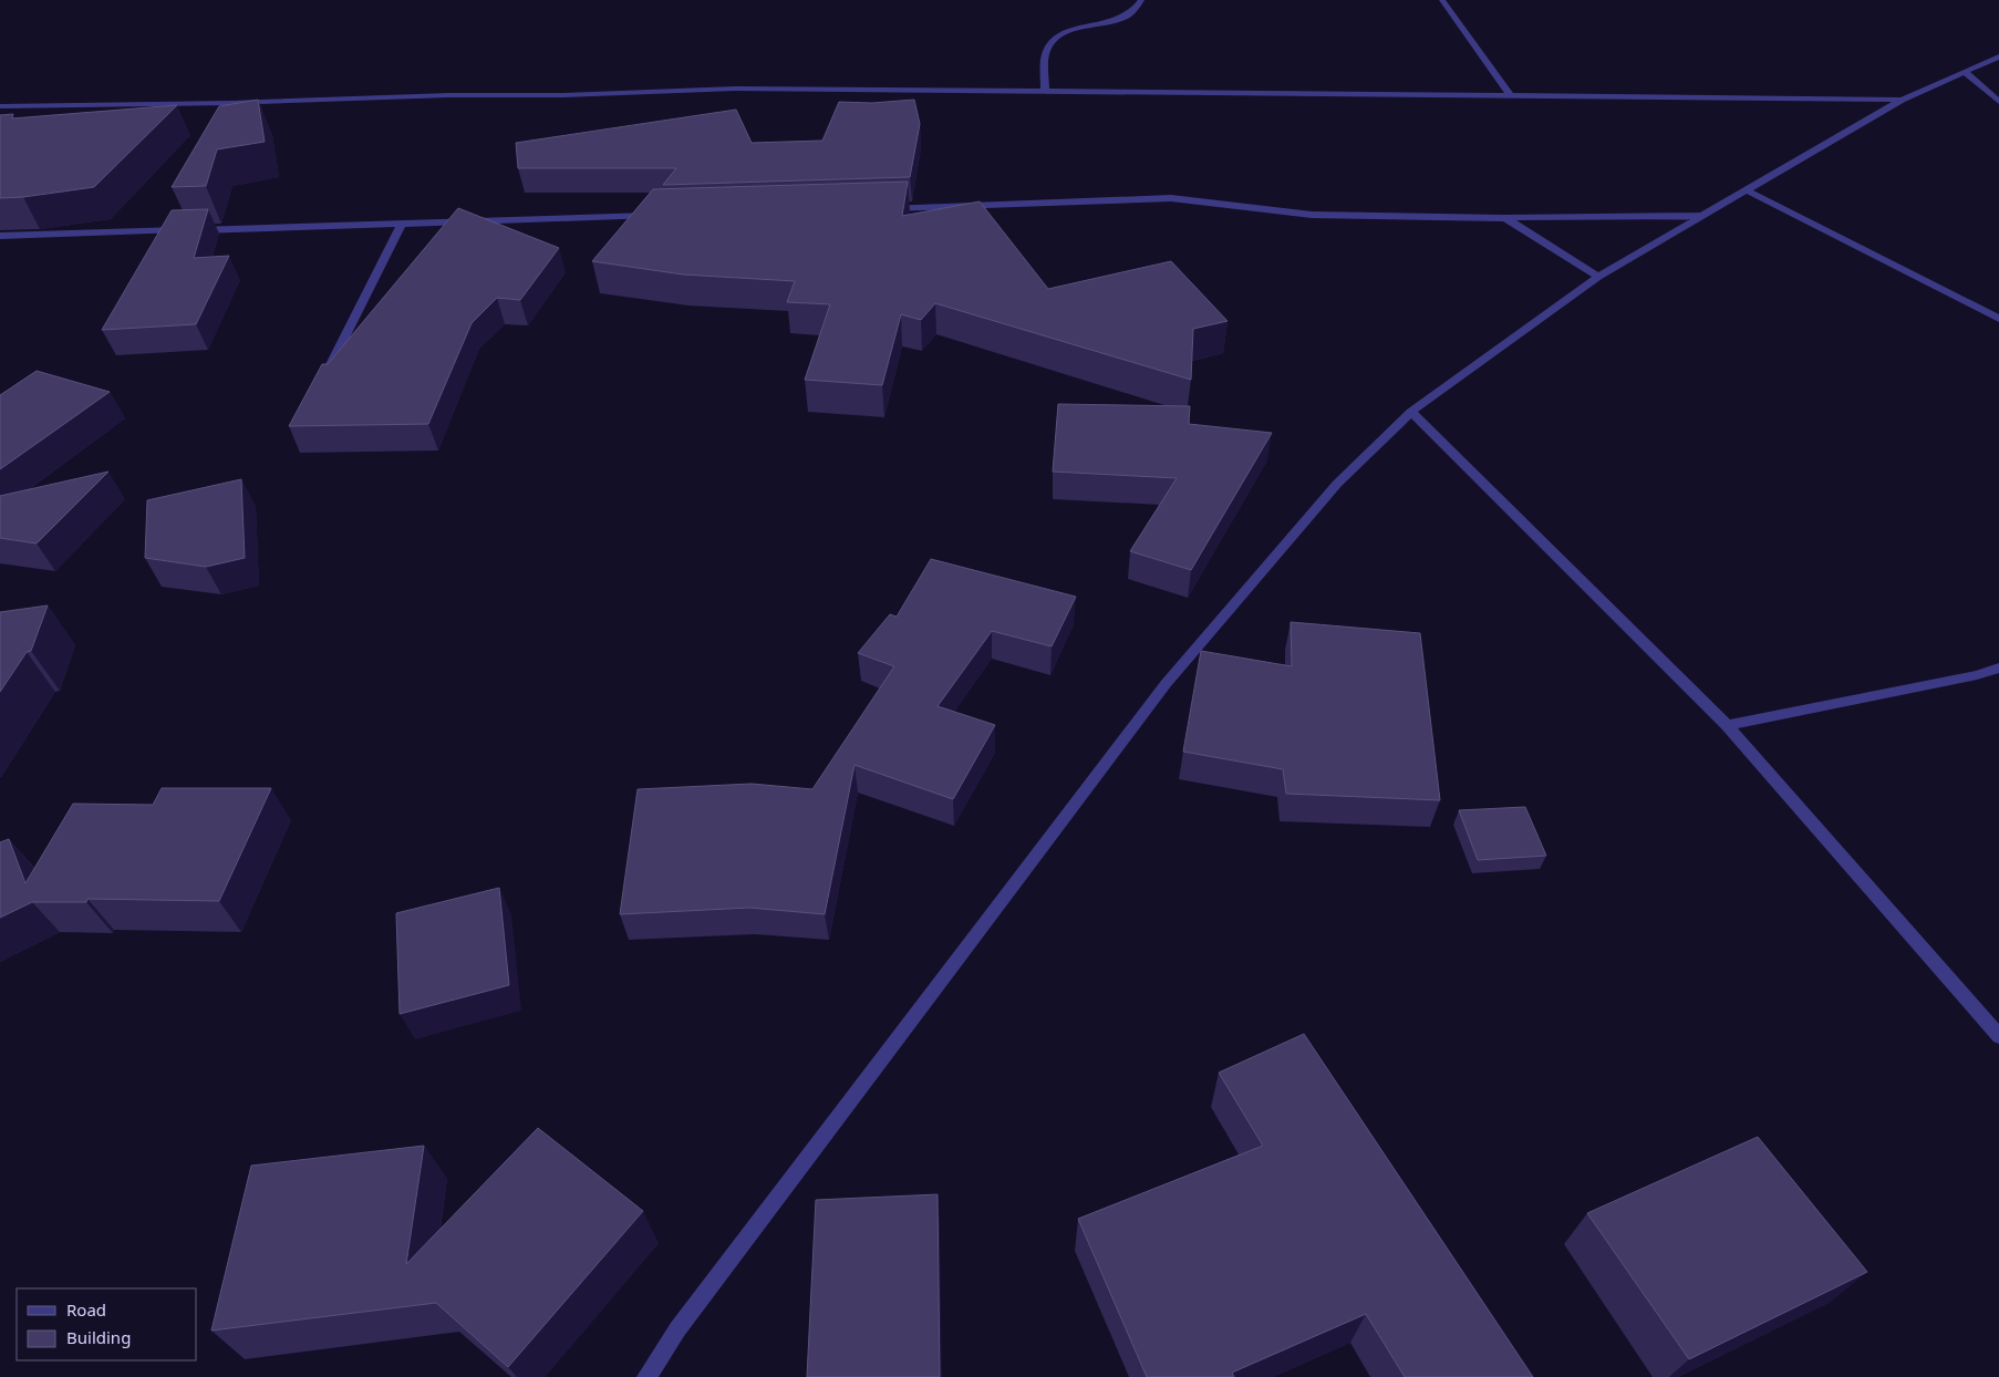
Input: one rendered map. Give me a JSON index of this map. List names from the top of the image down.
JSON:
{
  "legend": ["Road", "Building"]
}
